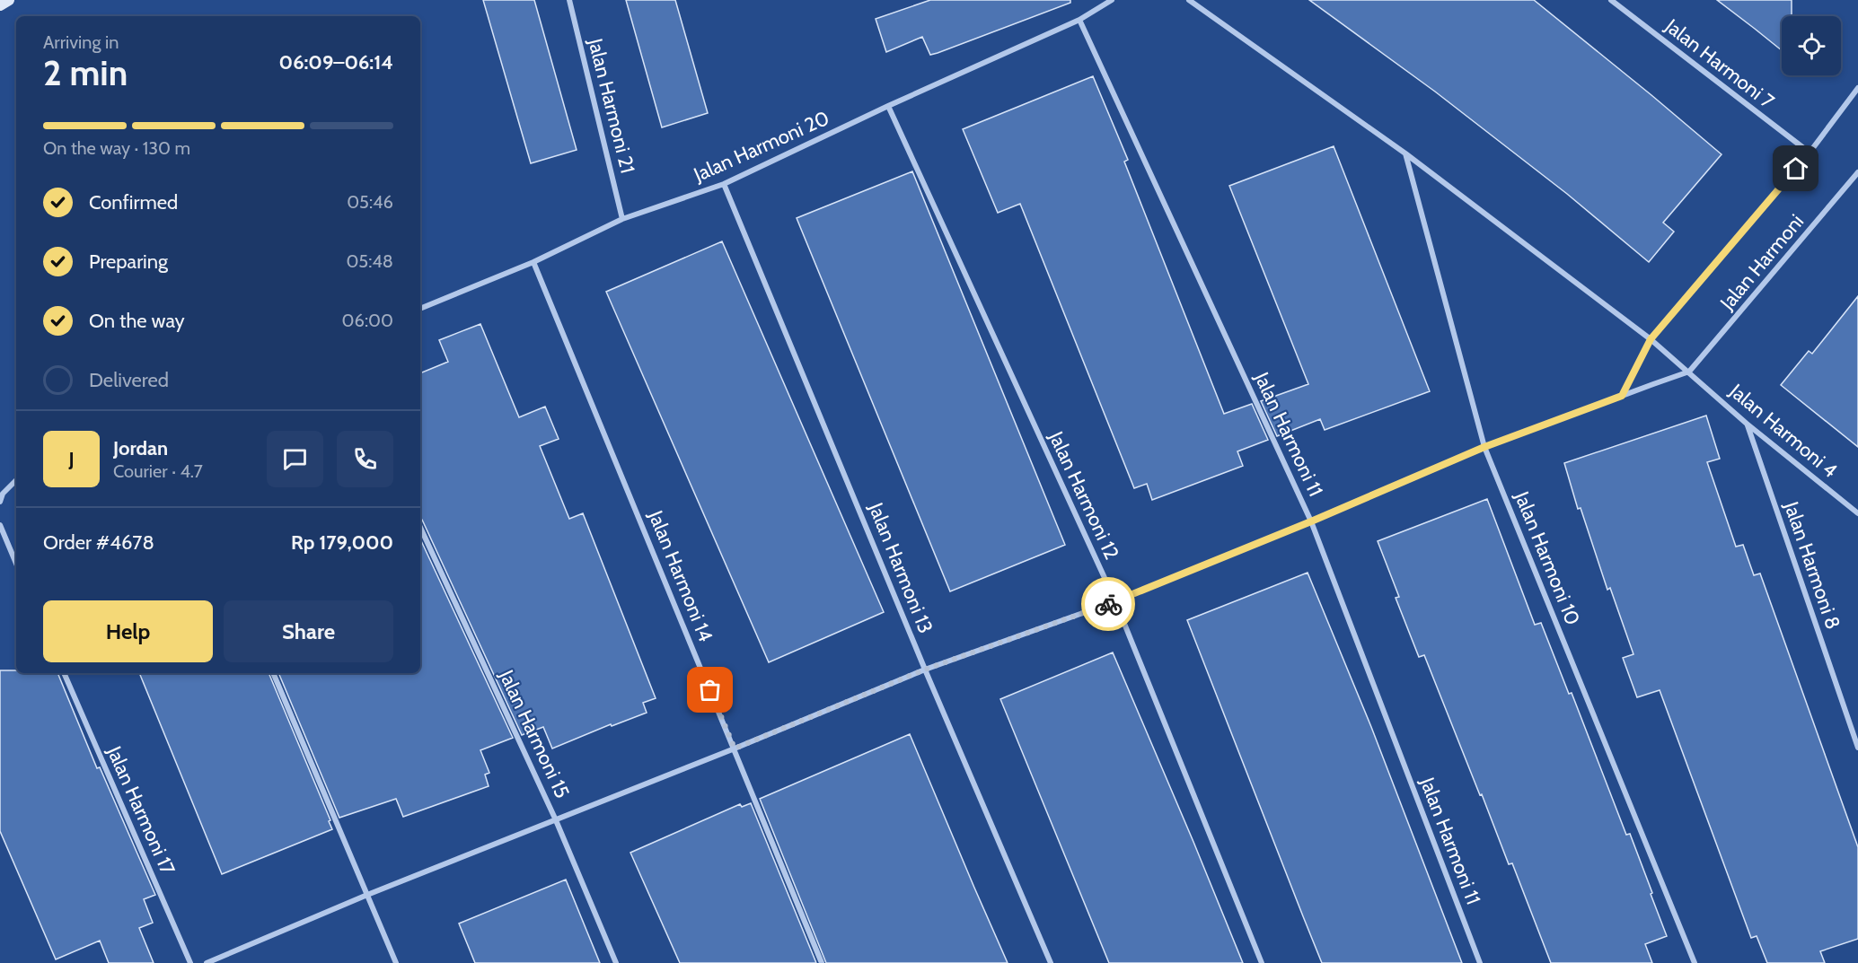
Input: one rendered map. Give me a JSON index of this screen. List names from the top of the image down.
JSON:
{
  "streets": {
    "street": [
      "Jalan Harmoni 7",
      "Jalan Harmoni 21",
      "Jalan Harmoni 20",
      "Jalan Harmoni",
      "Jalan Harmoni 4",
      "Jalan Harmoni 11",
      "Jalan Harmoni 12",
      "Jalan Harmoni 10",
      "Jalan Harmoni 8",
      "Jalan Harmoni 13",
      "Jalan Harmoni 14",
      "Jalan Harmoni 15",
      "Jalan Harmoni 17"
    ]
  },
  "crossings": [
    ["Jalan Harmoni 7", "Jalan Harmoni"],
    ["Jalan Harmoni 21", "Jalan Harmoni 20"],
    ["Jalan Harmoni 20", "Jalan Harmoni 11"],
    ["Jalan Harmoni 20", "Jalan Harmoni 12"],
    ["Jalan Harmoni 20", "Jalan Harmoni 13"],
    ["Jalan Harmoni 20", "Jalan Harmoni 14"],
    ["Jalan Harmoni", "Jalan Harmoni 4"],
    ["Jalan Harmoni 4", "Jalan Harmoni 10"],
    ["Jalan Harmoni 4", "Jalan Harmoni 8"]
  ],
  "page": {
    "heading": ["2 min", "Arriving in", "06:09–06:14"],
    "panel": [
      "Jordan",
      "Courier · 4.7",
      "Order #4678",
      "Rp 179,000"
    ],
    "bar": "On the way · 130 m",
    "list": [
      ["Confirmed", "05:46"],
      ["Preparing", "05:48"],
      ["On the way", "06:00"],
      "Delivered"
    ],
    "round": "J",
    "buttons": ["Help", "Share"]
  }
}
